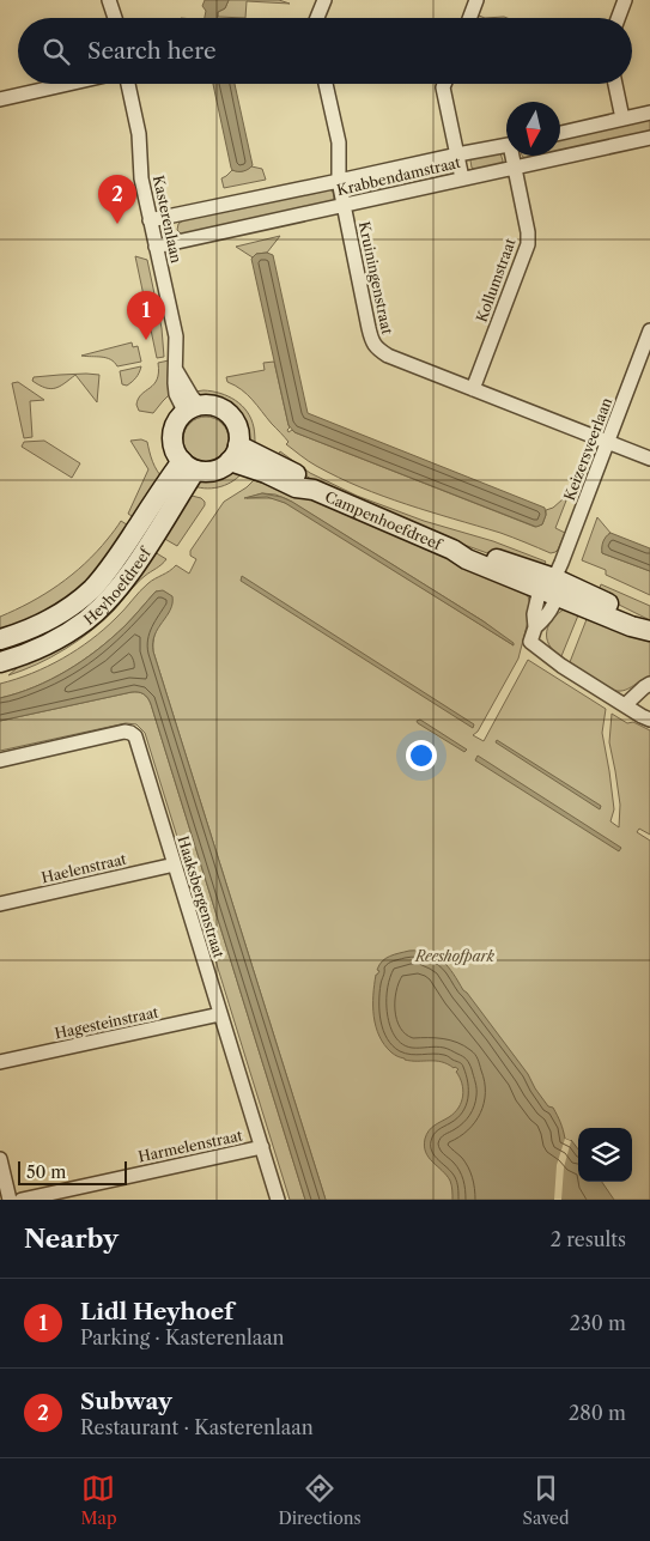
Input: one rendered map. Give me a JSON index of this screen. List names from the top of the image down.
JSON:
{
  "streets": {
    "street": [
      "Krabbendamstraat",
      "Kasterenlaan",
      "Kruiningenstraat",
      "Kollumstraat",
      "Keizersveerlaan",
      "Campenhoefdreef",
      "Heyhoefdreef",
      "Haelenstraat",
      "Haaksbergenstraat",
      "Hagesteinstraat",
      "Harmelenstraat"
    ]
  },
  "crossings": [
    ["Krabbendamstraat", "Kasterenlaan"],
    ["Krabbendamstraat", "Kruiningenstraat"],
    ["Krabbendamstraat", "Kollumstraat"],
    ["Kasterenlaan", "Campenhoefdreef"],
    ["Kasterenlaan", "Heyhoefdreef"],
    ["Kruiningenstraat", "Kollumstraat"],
    ["Kruiningenstraat", "Keizersveerlaan"],
    ["Keizersveerlaan", "Campenhoefdreef"],
    ["Campenhoefdreef", "Heyhoefdreef"],
    ["Haelenstraat", "Haaksbergenstraat"],
    ["Haaksbergenstraat", "Hagesteinstraat"],
    ["Haaksbergenstraat", "Harmelenstraat"]
  ],
  "parks": ["Reeshofpark"],
  "scale_bar": "50 m",
  "north": "bottom",
  "page": {
    "search": "Search here",
    "pins": ["2", "1"],
    "scale": "50 m",
    "heading": ["Nearby", "2 results"],
    "list": [
      {
        "mark": "1",
        "name": "Lidl Heyhoef",
        "note": "Parking · Kasterenlaan",
        "value": "230 m"
      },
      {
        "mark": "2",
        "name": "Subway",
        "note": "Restaurant · Kasterenlaan",
        "value": "280 m"
      }
    ],
    "nav": ["Map", "Directions", "Saved"]
  }
}
